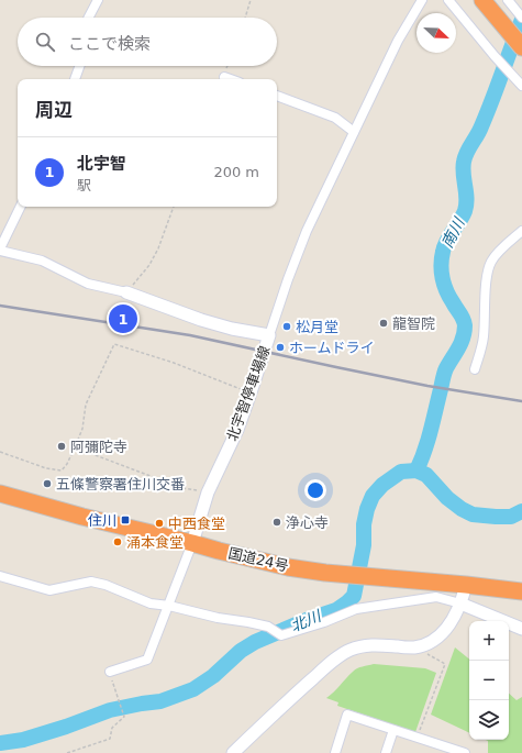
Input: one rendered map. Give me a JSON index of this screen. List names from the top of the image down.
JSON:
{
  "streets": {
    "highway": ["国道24号"],
    "street": ["北宇智停車場線"]
  },
  "crossings": [
    ["北宇智停車場線", "国道24号"]
  ],
  "water": ["南川", "北川"],
  "places": {
    "other": [
      "龍智院",
      "松月堂",
      "ホームドライ",
      "阿彌陀寺",
      "五條警察署住川交番",
      "浄心寺",
      "中西食堂",
      "涌本食堂"
    ],
    "transit": ["住川"]
  },
  "north": "bottom right",
  "page": {
    "search": "ここで検索",
    "heading": "周辺",
    "list": [
      {
        "mark": "1",
        "name": "北宇智",
        "note": "駅",
        "value": "200 m"
      }
    ],
    "pins": "1",
    "map_buttons": ["+", "−"]
  }
}
